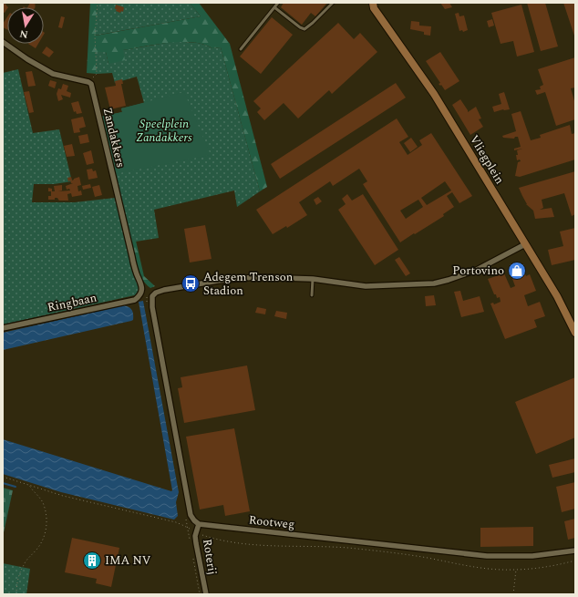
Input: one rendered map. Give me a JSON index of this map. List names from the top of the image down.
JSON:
{
  "streets": {
    "street": [
      "Zandakkers",
      "Vliegplein",
      "Ringbaan",
      "Rootweg",
      "Roterij"
    ]
  },
  "crossings": [
    ["Zandakkers", "Ringbaan"],
    ["Rootweg", "Roterij"]
  ],
  "parks": ["Speelplein Zandakkers"],
  "places": {
    "shop": ["Portovino"],
    "bus stop": ["Adegem Trenson Stadion"],
    "building": ["IMA NV"]
  },
  "north": "bottom"
}
